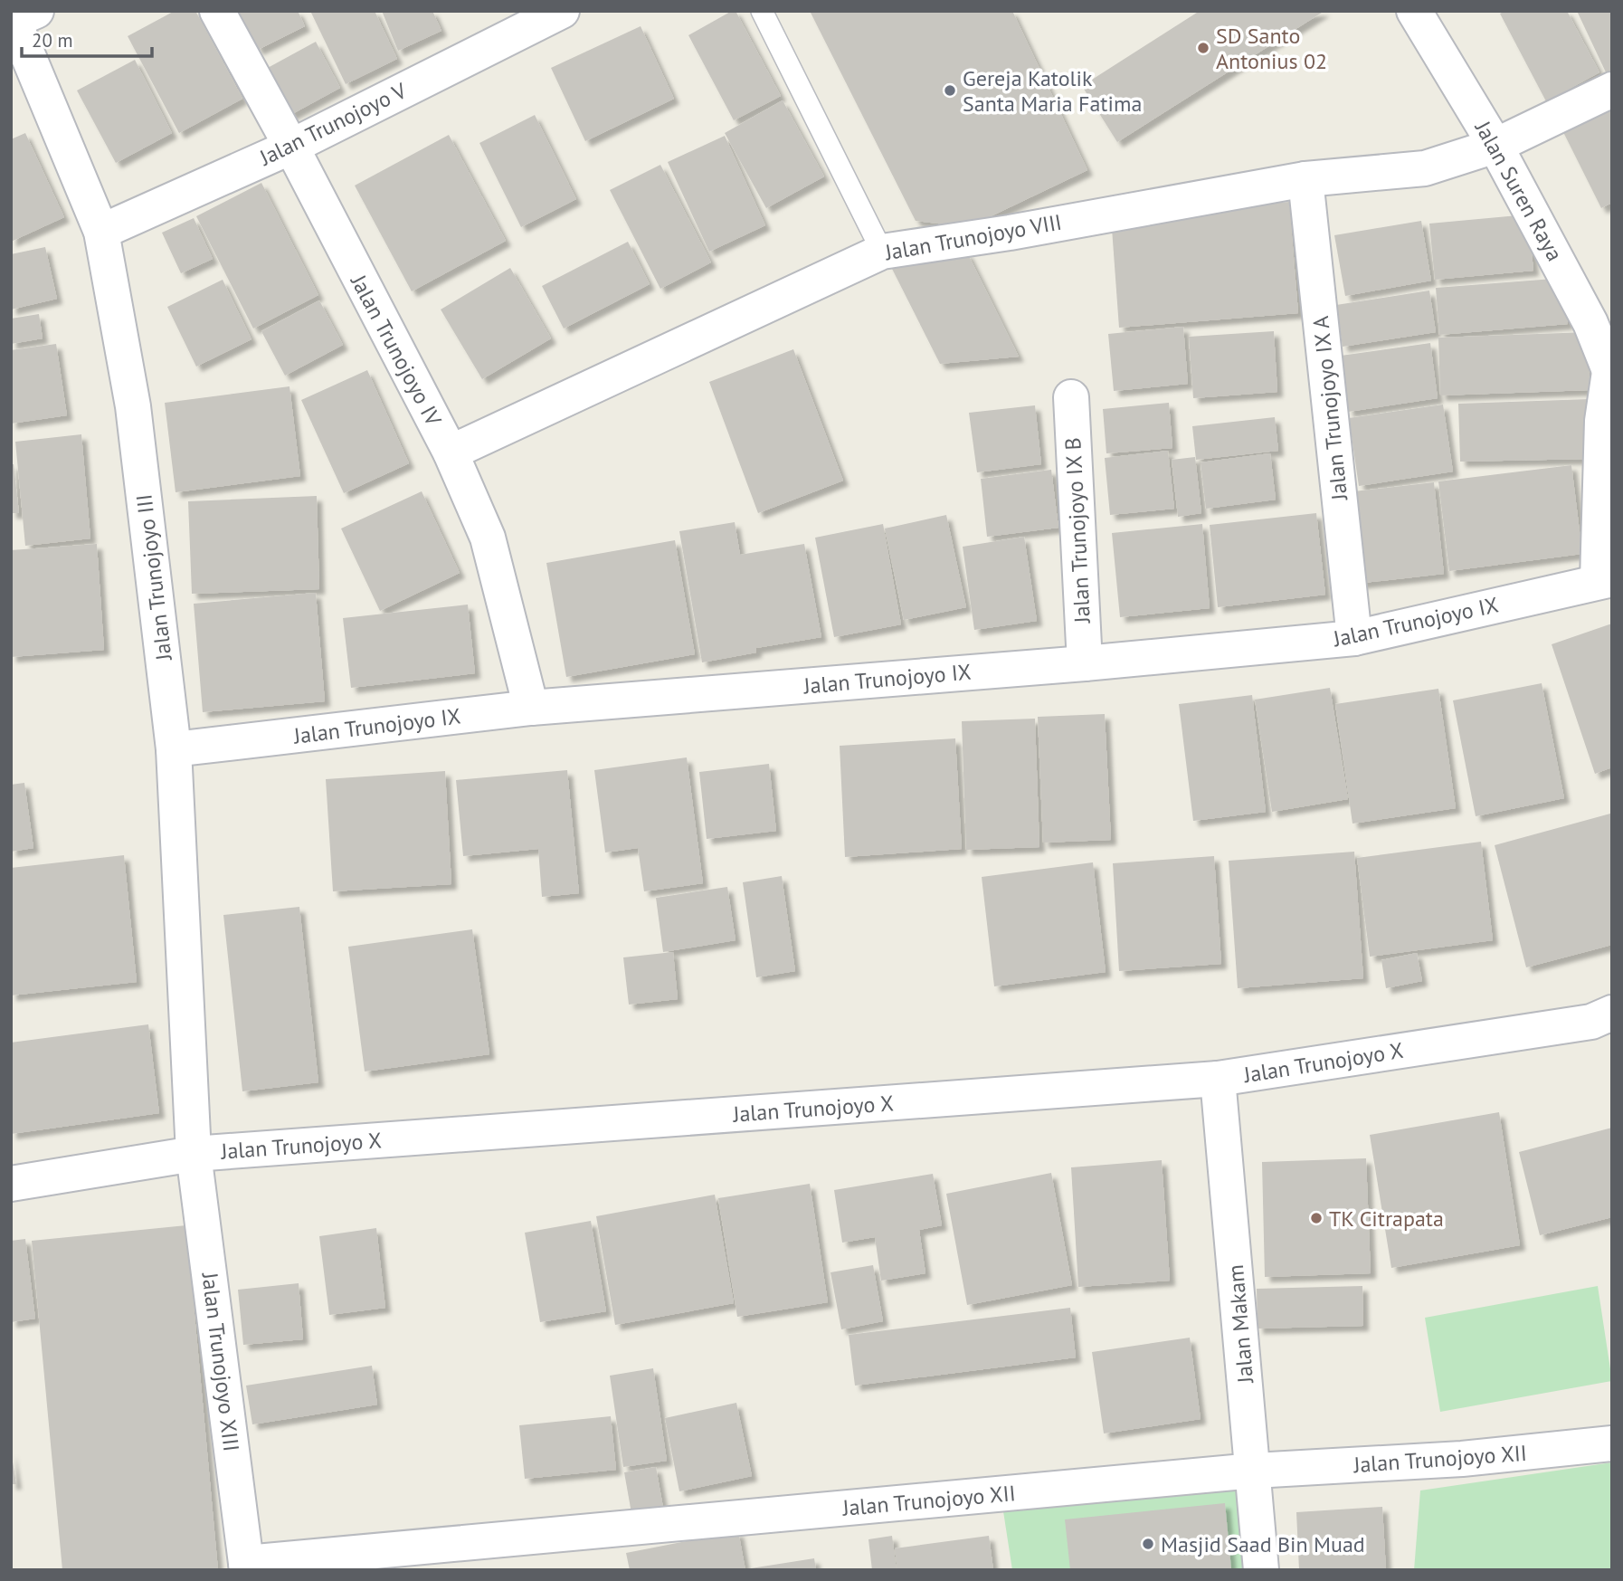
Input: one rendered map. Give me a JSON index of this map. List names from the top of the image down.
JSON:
{
  "streets": {
    "street": [
      "Jalan Trunojoyo V",
      "Jalan Suren Raya",
      "Jalan Trunojoyo VIII",
      "Jalan Trunojoyo IV",
      "Jalan Trunojoyo IX A",
      "Jalan Trunojoyo IX B",
      "Jalan Trunojoyo III",
      "Jalan Trunojoyo IX",
      "Jalan Trunojoyo X",
      "Jalan Makam",
      "Jalan Trunojoyo XIII",
      "Jalan Trunojoyo XII"
    ]
  },
  "crossings": [
    ["Jalan Trunojoyo V", "Jalan Trunojoyo IV"],
    ["Jalan Trunojoyo V", "Jalan Trunojoyo III"],
    ["Jalan Suren Raya", "Jalan Trunojoyo VIII"],
    ["Jalan Suren Raya", "Jalan Trunojoyo IX"],
    ["Jalan Trunojoyo VIII", "Jalan Trunojoyo IV"],
    ["Jalan Trunojoyo VIII", "Jalan Trunojoyo IX A"],
    ["Jalan Trunojoyo IV", "Jalan Trunojoyo IX"],
    ["Jalan Trunojoyo IX A", "Jalan Trunojoyo IX"],
    ["Jalan Trunojoyo IX B", "Jalan Trunojoyo IX"],
    ["Jalan Trunojoyo III", "Jalan Trunojoyo IX"],
    ["Jalan Trunojoyo III", "Jalan Trunojoyo X"],
    ["Jalan Trunojoyo III", "Jalan Trunojoyo XIII"],
    ["Jalan Trunojoyo X", "Jalan Makam"],
    ["Jalan Trunojoyo X", "Jalan Trunojoyo XIII"],
    ["Jalan Makam", "Jalan Trunojoyo XII"],
    ["Jalan Trunojoyo XIII", "Jalan Trunojoyo XII"]
  ],
  "places": [
    "SD Santo Antonius 02",
    "Gereja Katolik Santa Maria Fatima",
    "TK Citrapata",
    "Masjid Saad Bin Muad"
  ],
  "scale_bar": "20 m"
}
